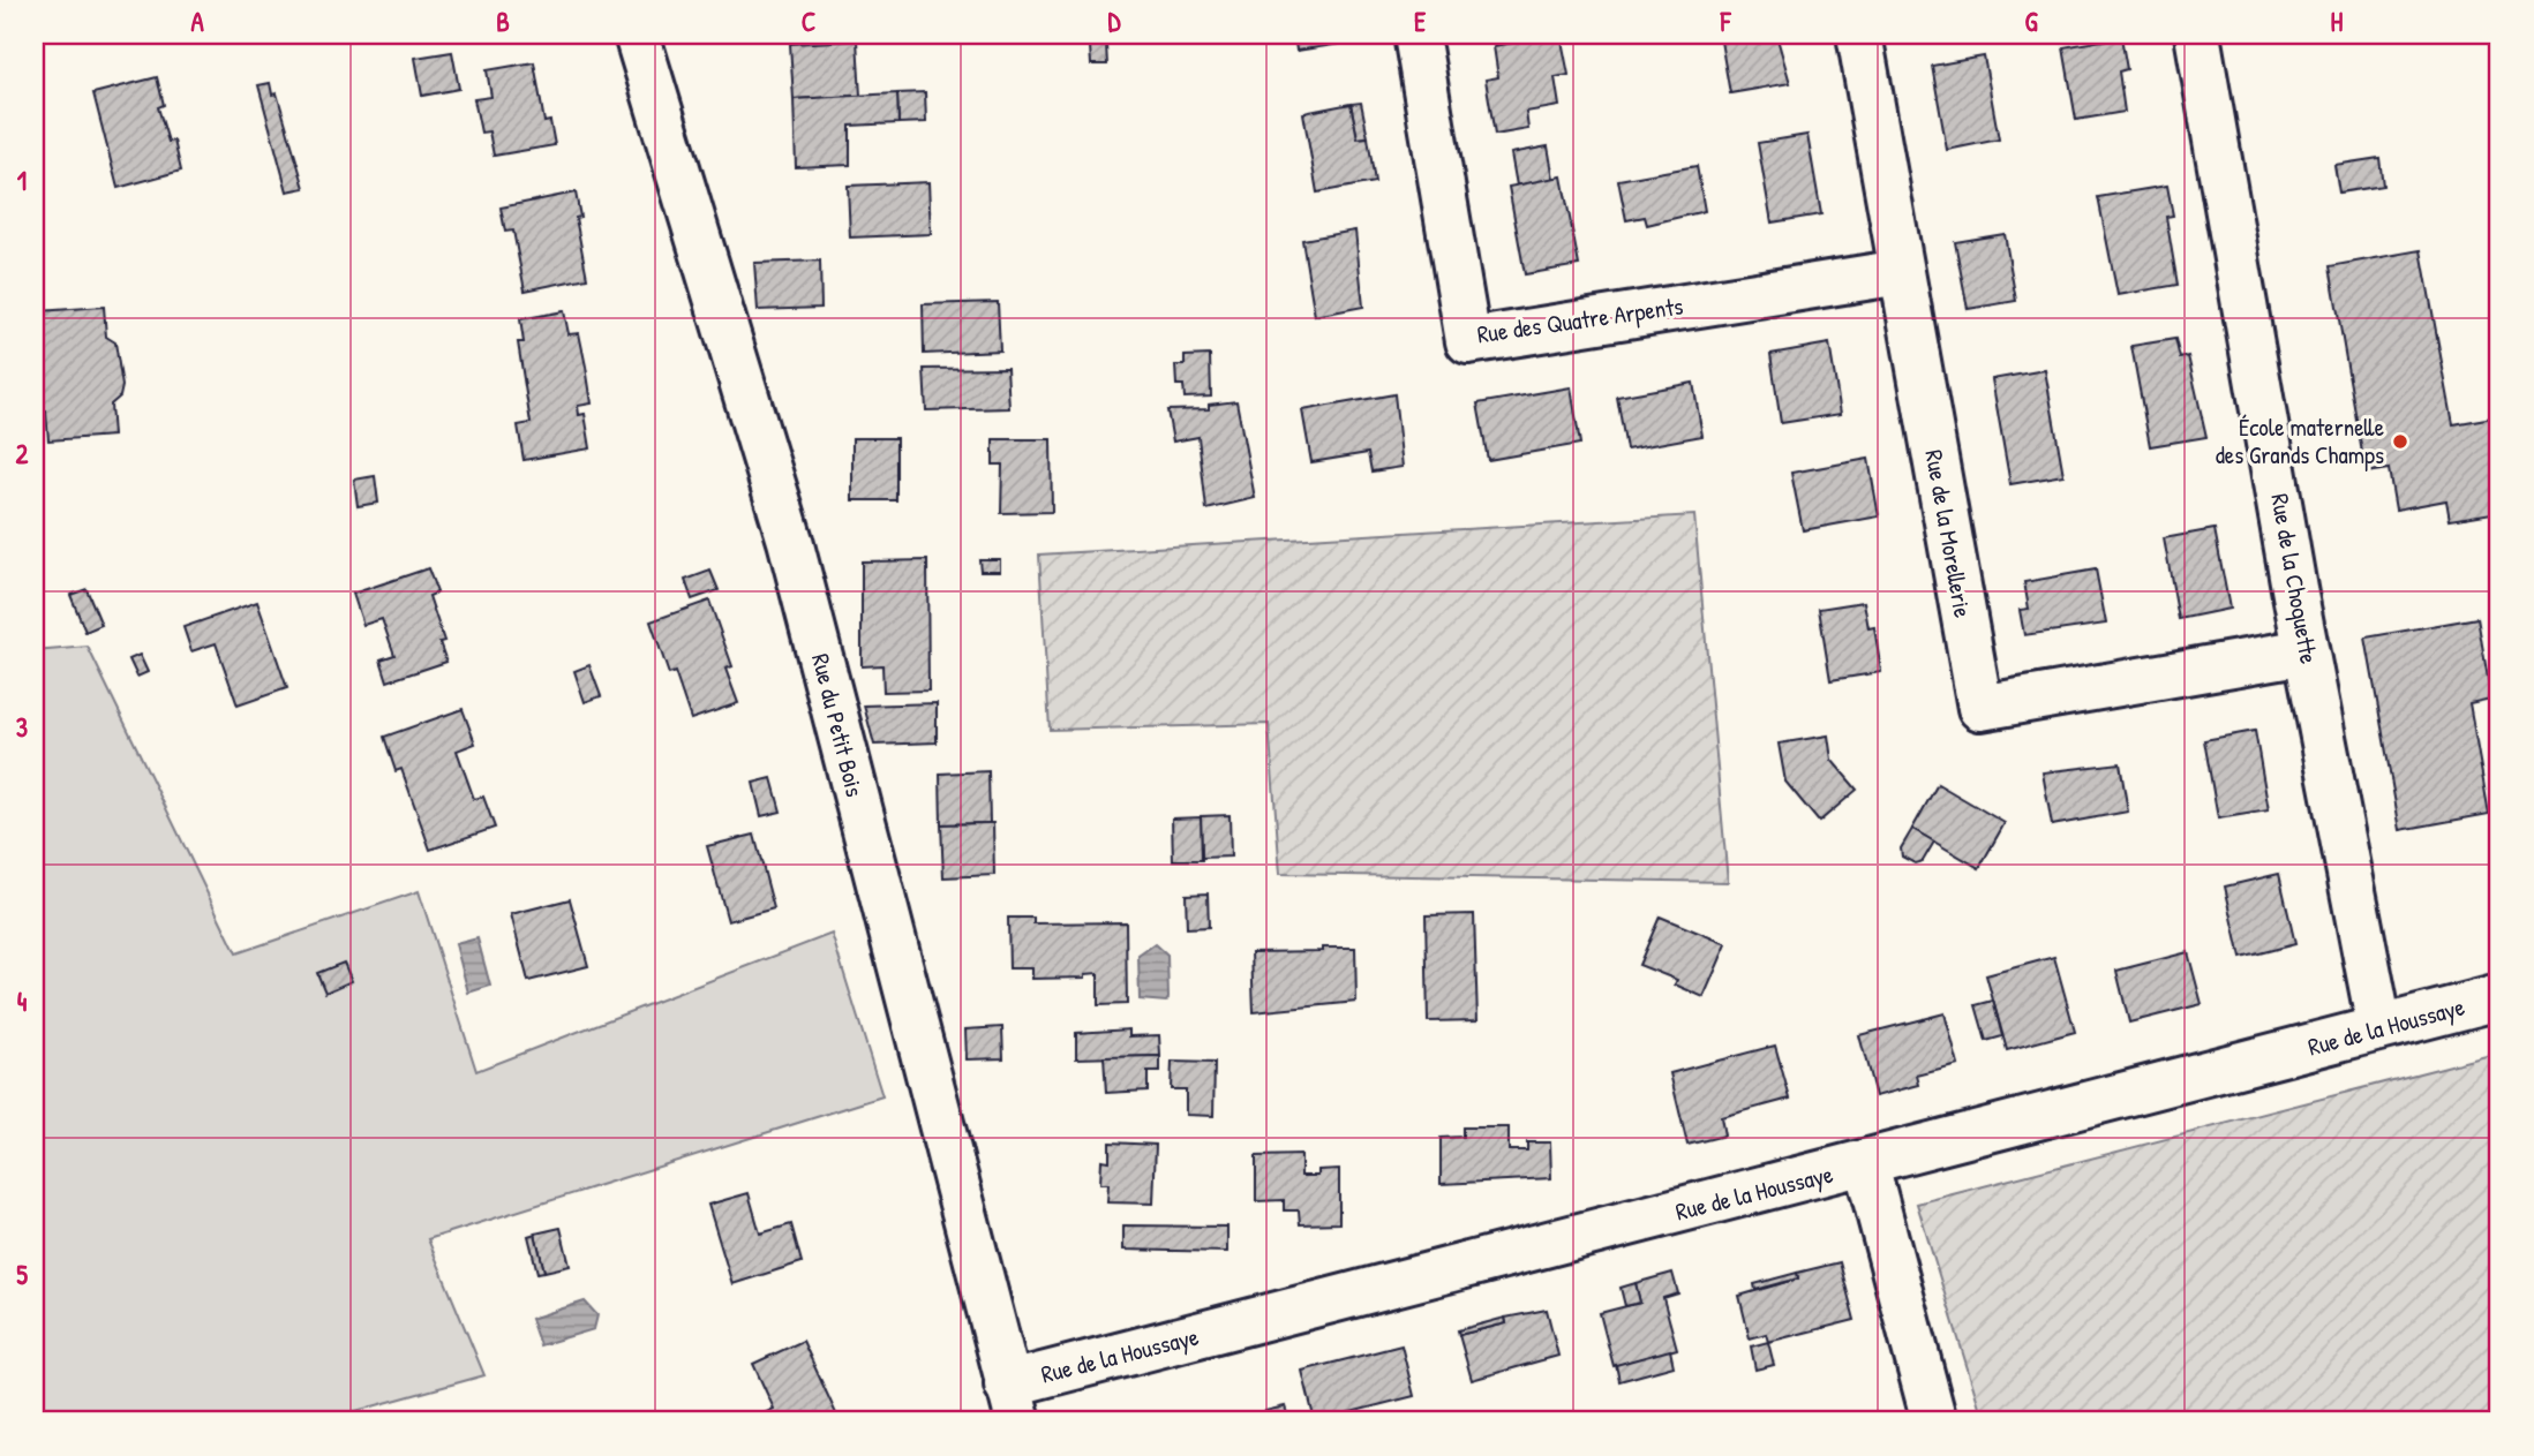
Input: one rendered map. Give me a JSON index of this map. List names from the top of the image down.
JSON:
{
  "streets": {
    "street": [
      "Rue des Quatre Arpents",
      "Rue de la Morellerie",
      "Rue de la Choquette",
      "Rue du Petit Bois",
      "Rue de la Houssaye"
    ]
  },
  "crossings": [
    ["Rue des Quatre Arpents", "Rue de la Morellerie"],
    ["Rue de la Morellerie", "Rue de la Choquette"],
    ["Rue de la Choquette", "Rue de la Houssaye"],
    ["Rue du Petit Bois", "Rue de la Houssaye"]
  ],
  "places": ["École maternelle des Grands Champs"],
  "grid": {
    "columns": [
      "A",
      "B",
      "C",
      "D",
      "E",
      "F",
      "G",
      "H"
    ],
    "rows": [
      "1",
      "2",
      "3",
      "4",
      "5"
    ]
  }
}
